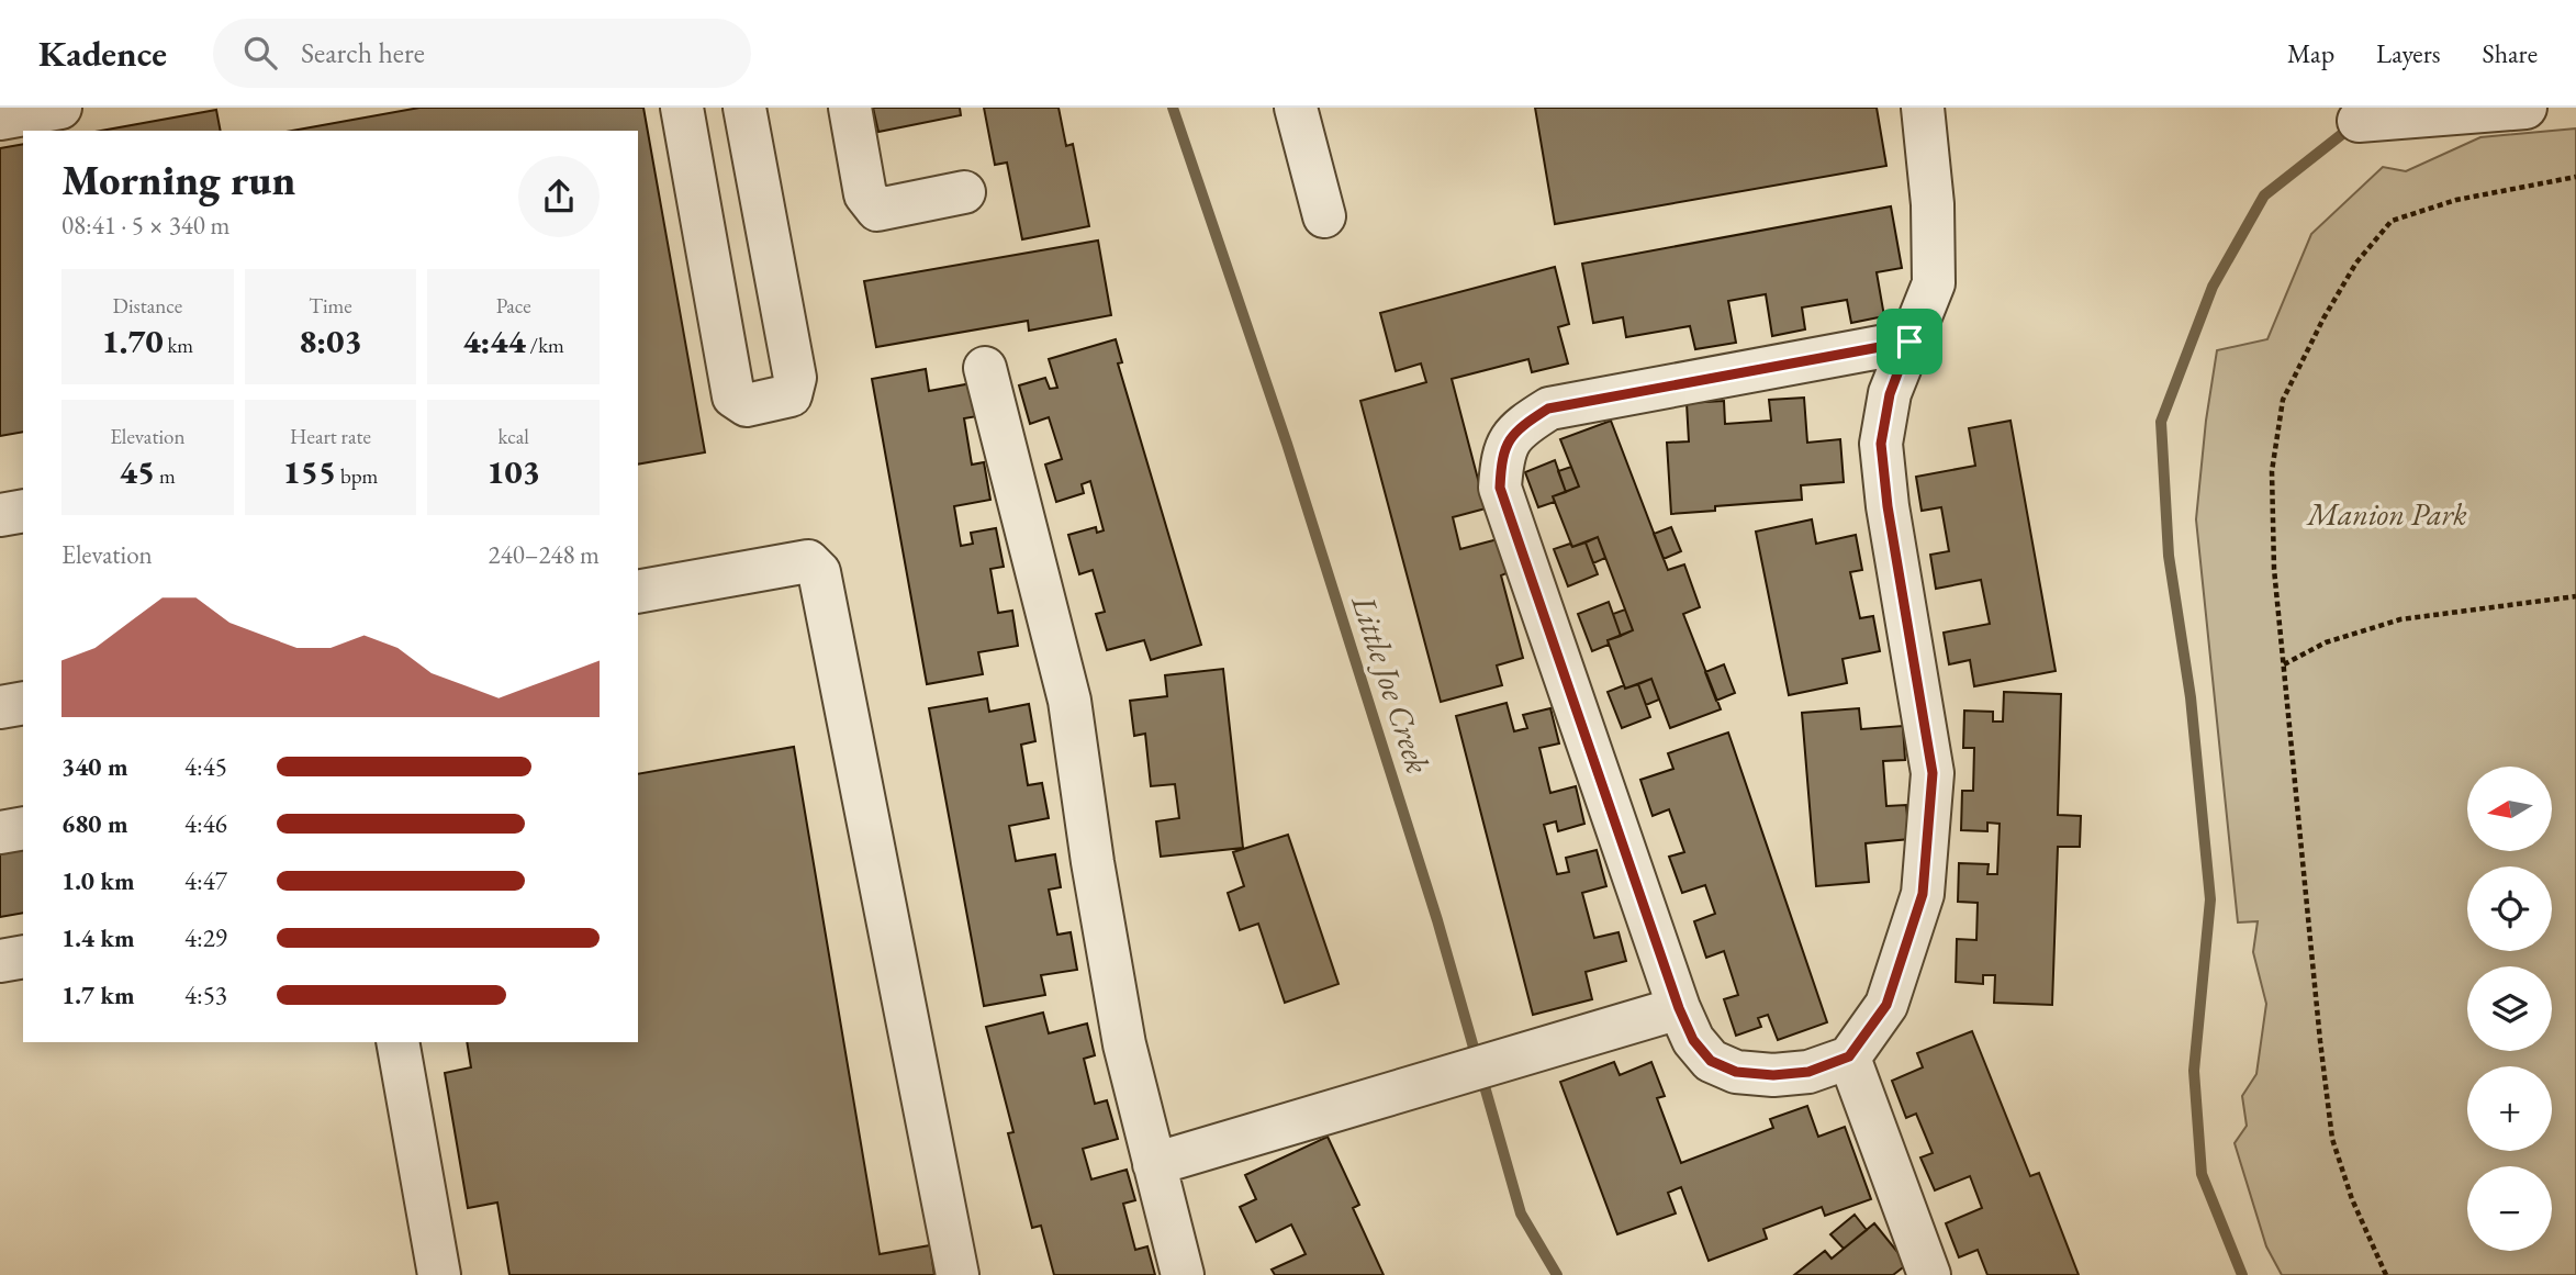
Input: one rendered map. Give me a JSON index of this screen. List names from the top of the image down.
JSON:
{
  "water": ["Little Joe Creek"],
  "parks": ["Manion Park"],
  "north": "left",
  "page": {
    "header": "Kadence",
    "search": "Search here",
    "nav": ["Map", "Layers", "Share"],
    "heading": ["Morning run", "08:41 · 5 × 340 m"],
    "stats": [
      ["Distance", "1.70 km"],
      ["Time", "8:03"],
      ["Pace", "4:44 /km"],
      ["Elevation", "45 m"],
      ["Heart rate", "155 bpm"],
      ["kcal", "103"]
    ],
    "chart": ["Elevation", "240–248 m"],
    "list": [
      {
        "name": "340 m",
        "note": "4:45"
      },
      {
        "name": "680 m",
        "note": "4:46"
      },
      {
        "name": "1.0 km",
        "note": "4:47"
      },
      {
        "name": "1.4 km",
        "note": "4:29"
      },
      {
        "name": "1.7 km",
        "note": "4:53"
      }
    ],
    "map_buttons": ["+", "−"]
  }
}
